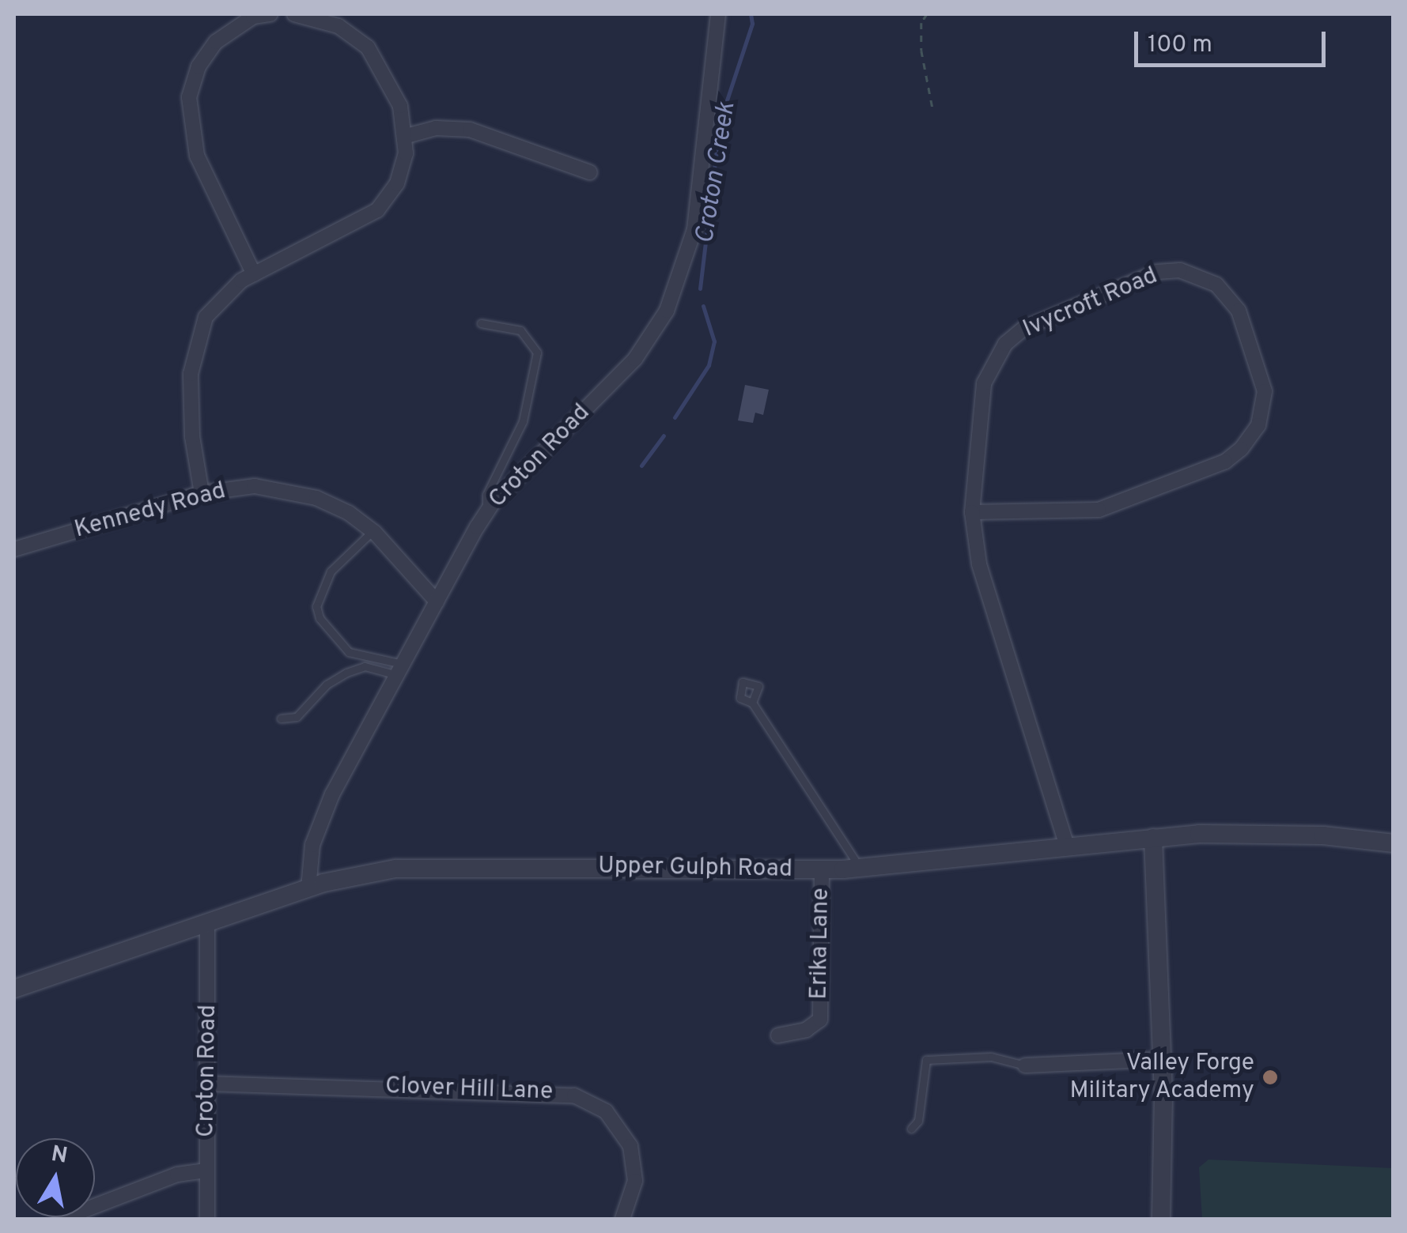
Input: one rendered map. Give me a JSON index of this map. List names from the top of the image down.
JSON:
{
  "streets": {
    "street": [
      "Ivycroft Road",
      "Croton Road",
      "Kennedy Road",
      "Upper Gulph Road",
      "Erika Lane",
      "Clover Hill Lane"
    ]
  },
  "crossings": [
    ["Ivycroft Road", "Upper Gulph Road"],
    ["Croton Road", "Kennedy Road"],
    ["Croton Road", "Upper Gulph Road"],
    ["Croton Road", "Clover Hill Lane"],
    ["Upper Gulph Road", "Erika Lane"]
  ],
  "water": ["Croton Creek"],
  "places": ["Valley Forge Military Academy"],
  "scale_bar": "100 m",
  "north": "top"
}
